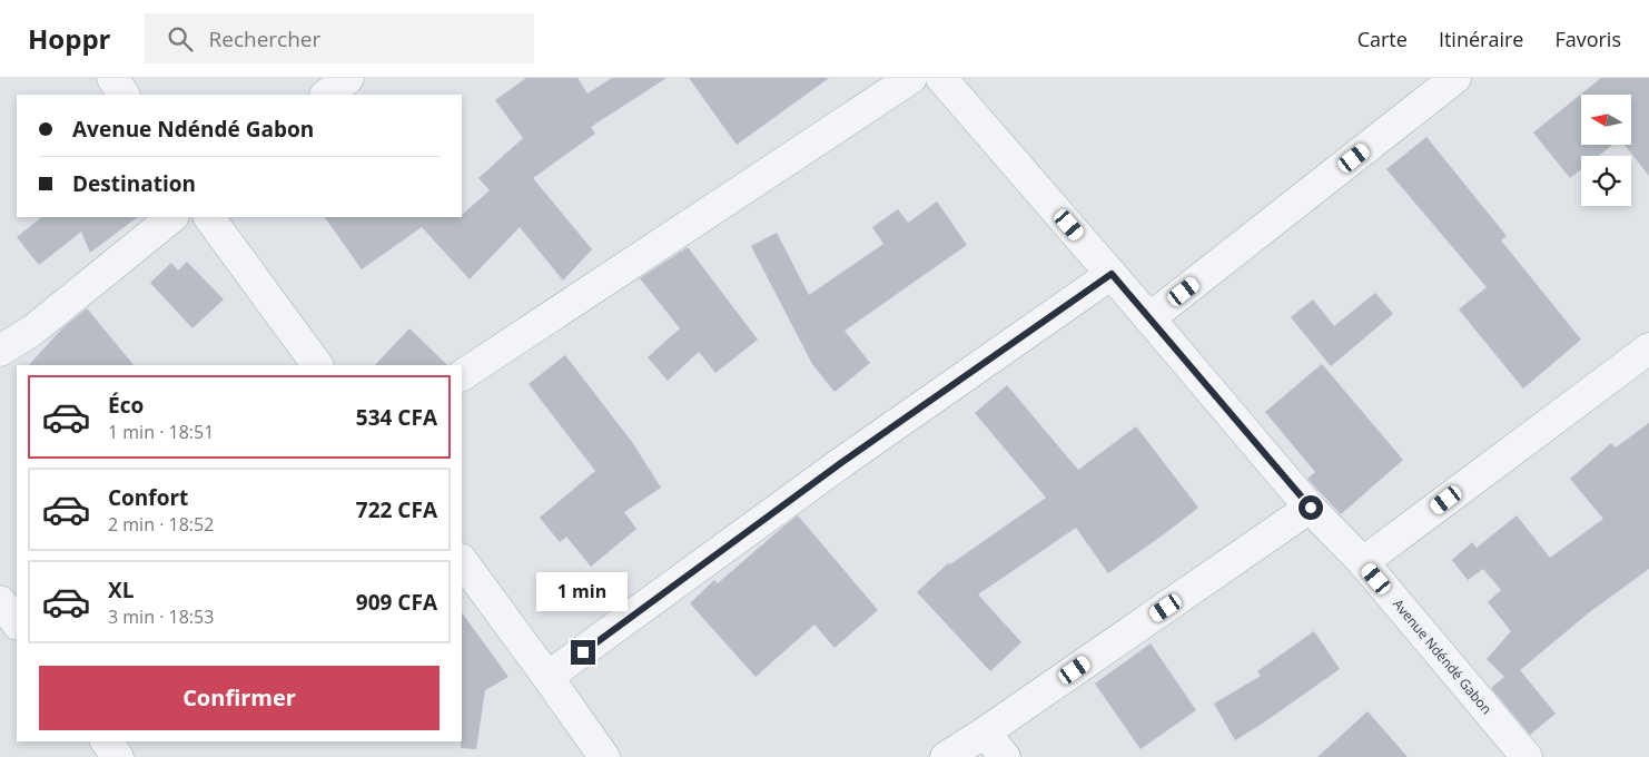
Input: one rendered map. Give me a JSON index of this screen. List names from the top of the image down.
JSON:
{
  "streets": {
    "street": ["Avenue Ndéndé Gabon"]
  },
  "north": "left",
  "page": {
    "header": "Hoppr",
    "search": "Rechercher",
    "nav": ["Carte", "Itinéraire", "Favoris"],
    "banner": ["Avenue Ndéndé Gabon", "Destination"],
    "list": [
      {
        "name": "Éco",
        "note": "1 min · 18:51",
        "value": "534 CFA"
      },
      {
        "name": "Confort",
        "note": "2 min · 18:52",
        "value": "722 CFA"
      },
      {
        "name": "XL",
        "note": "3 min · 18:53",
        "value": "909 CFA"
      }
    ],
    "bubble": "1 min",
    "buttons": "Confirmer"
  }
}
